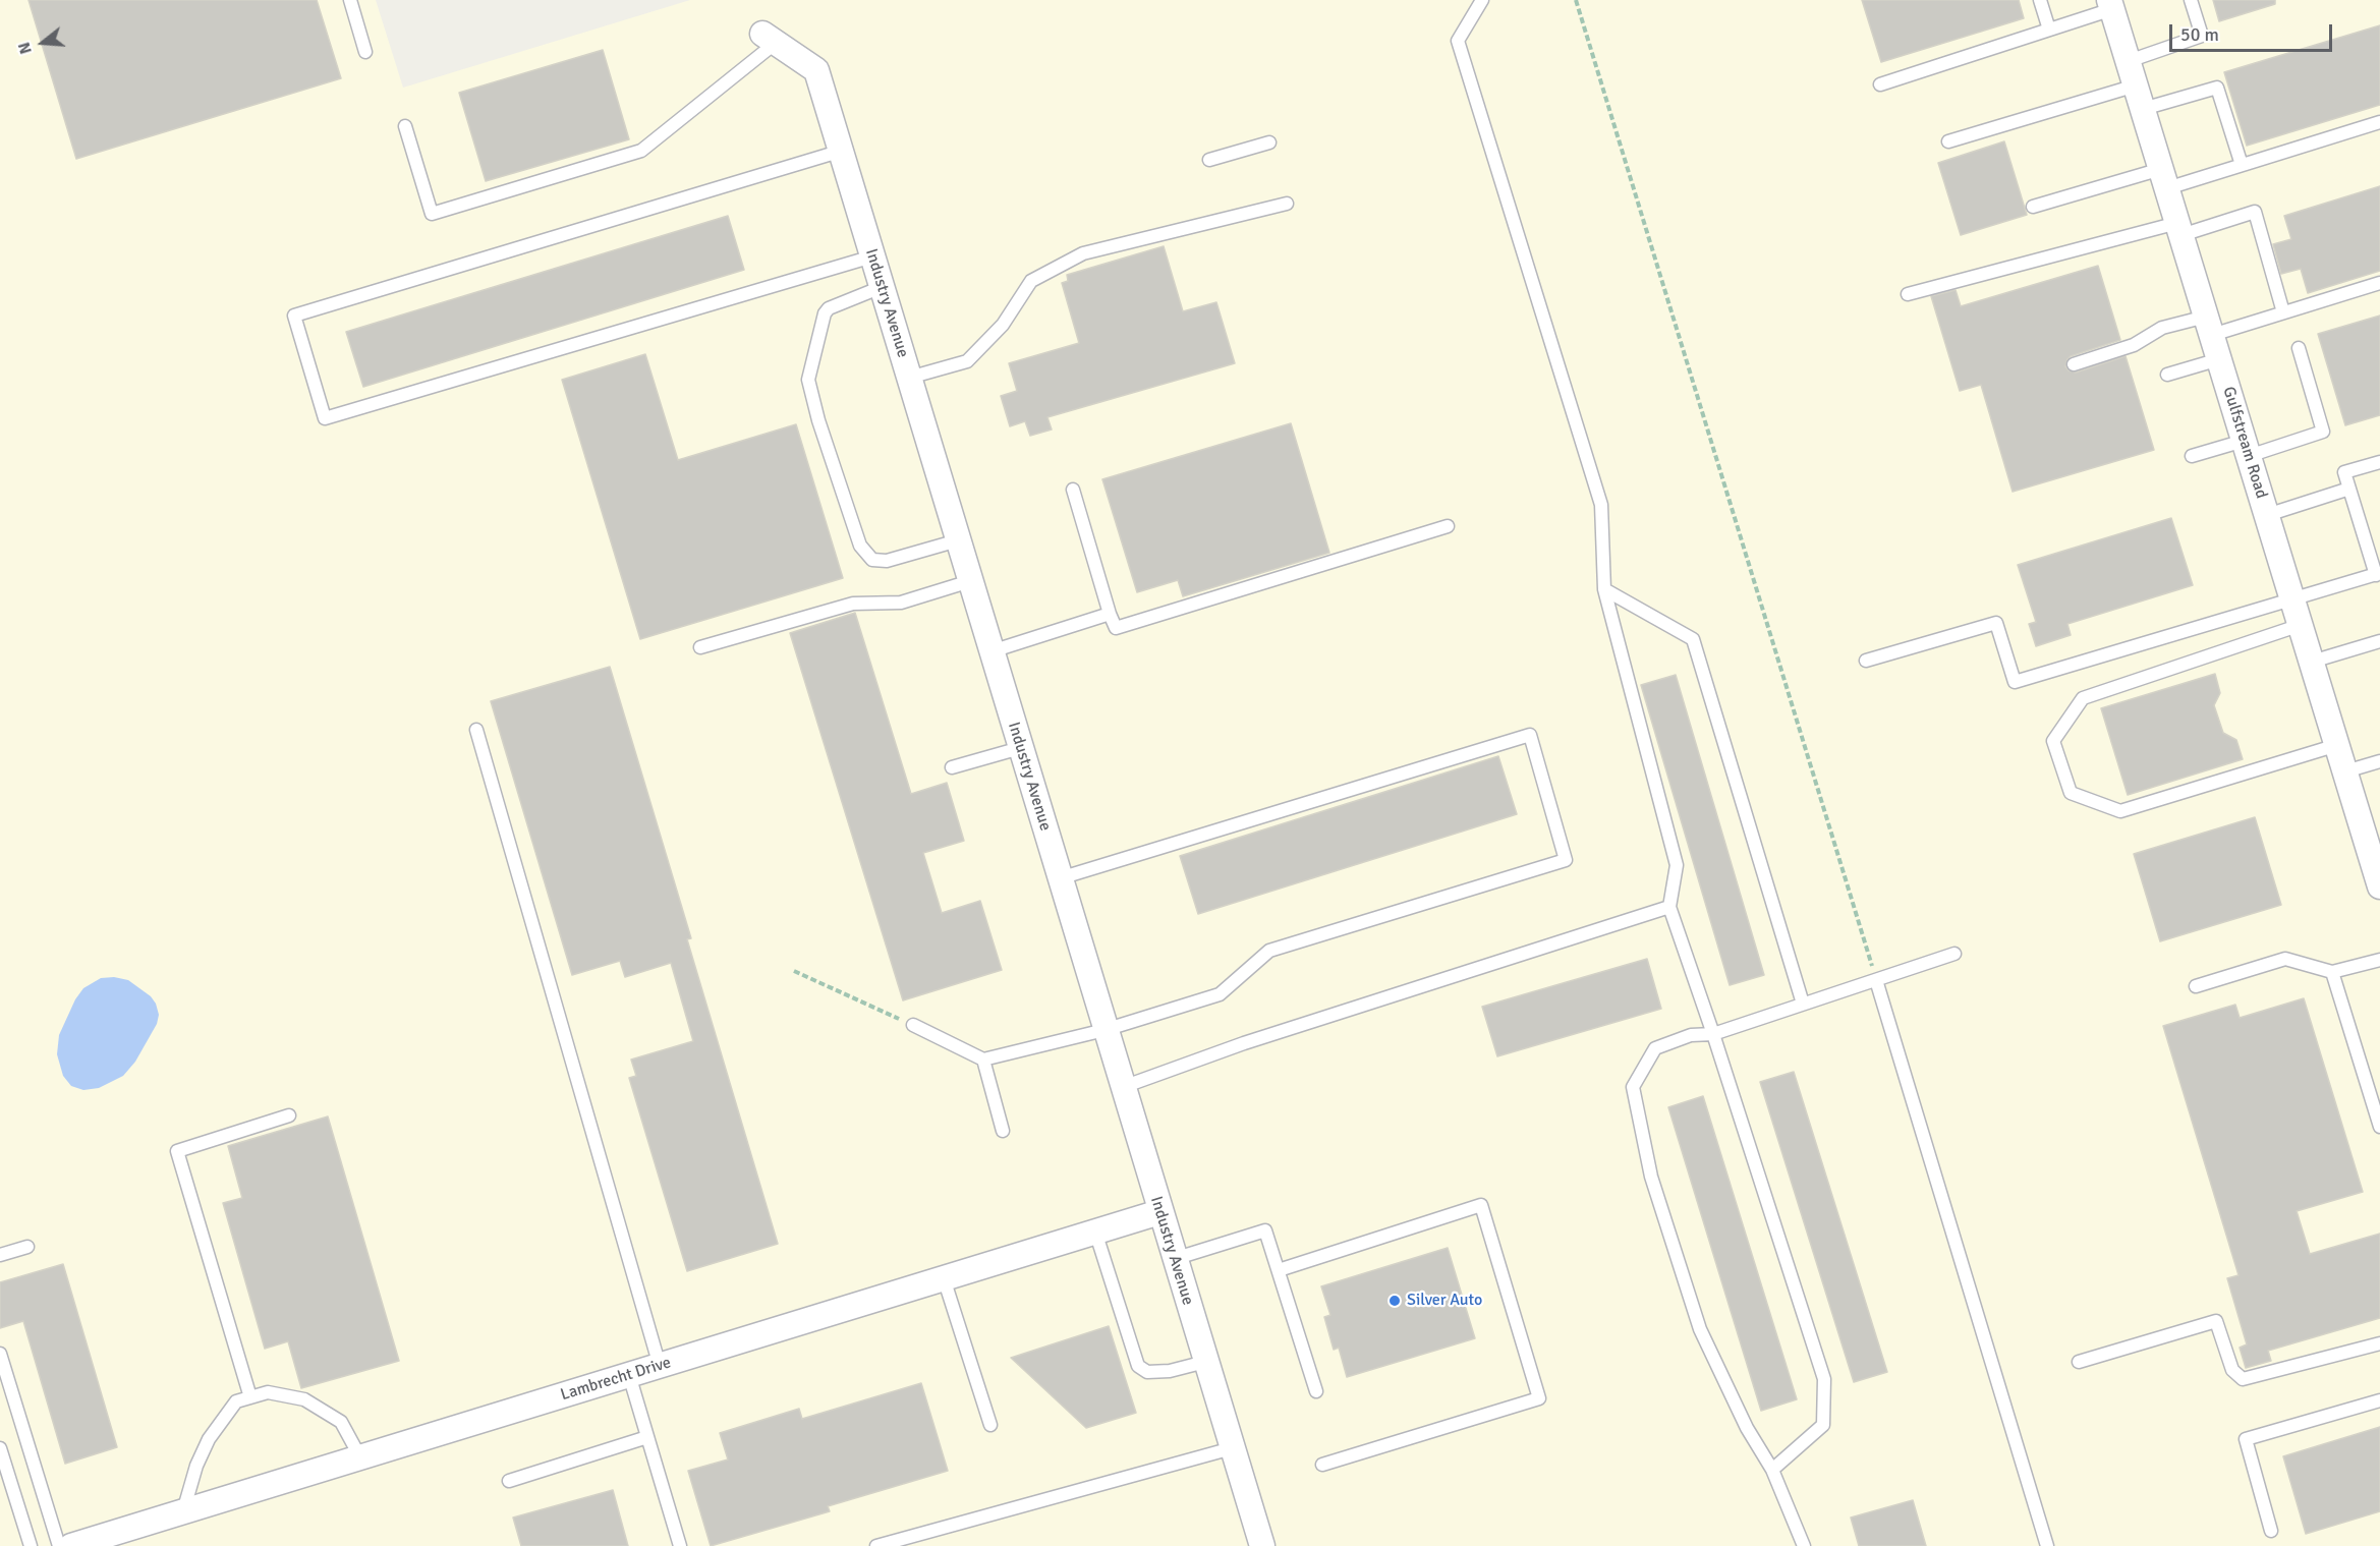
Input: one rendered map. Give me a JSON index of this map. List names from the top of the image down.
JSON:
{
  "streets": {
    "street": ["Industry Avenue", "Gulfstream Road", "Lambrecht Drive"]
  },
  "crossings": [
    ["Industry Avenue", "Lambrecht Drive"]
  ],
  "places": ["Silver Auto"],
  "scale_bar": "50 m",
  "north": "left"
}
